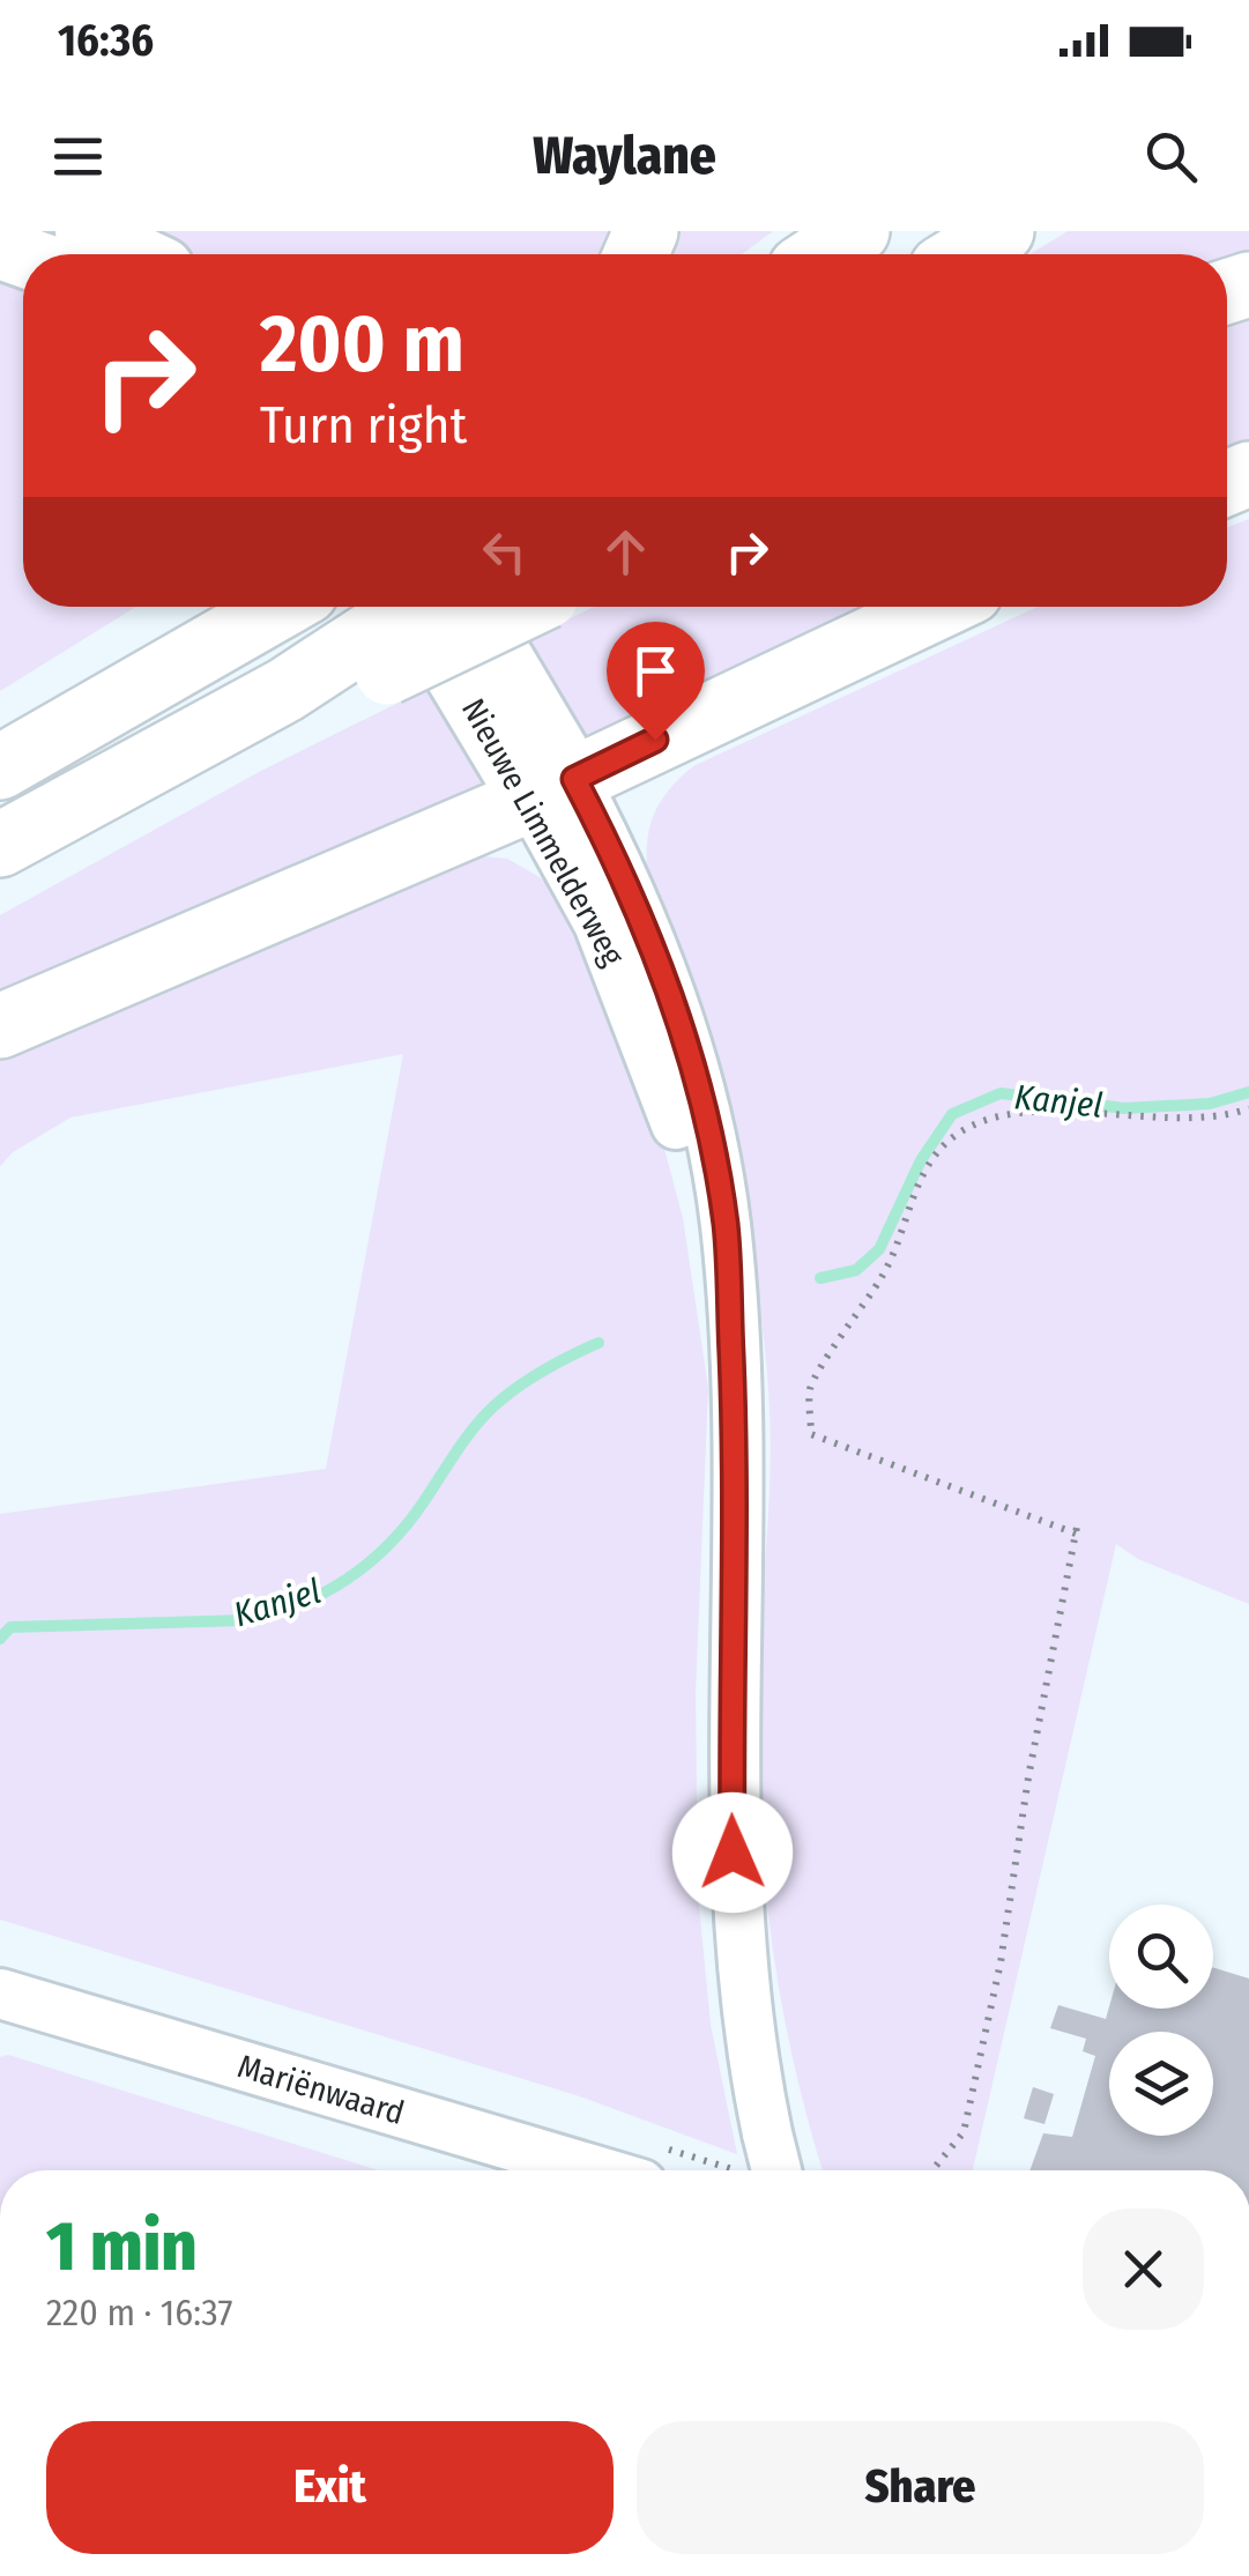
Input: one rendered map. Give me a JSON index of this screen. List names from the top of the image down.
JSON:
{
  "streets": {
    "main road": ["Nieuwe Limmelderweg"],
    "street": ["Mariënwaard"]
  },
  "water": ["Kanjel"],
  "page": {
    "status": "16:36",
    "header": "Waylane",
    "turn": ["200 m", "Turn right"],
    "heading": ["1 min", "220 m · 16:37"],
    "buttons": ["Exit", "Share"]
  }
}
